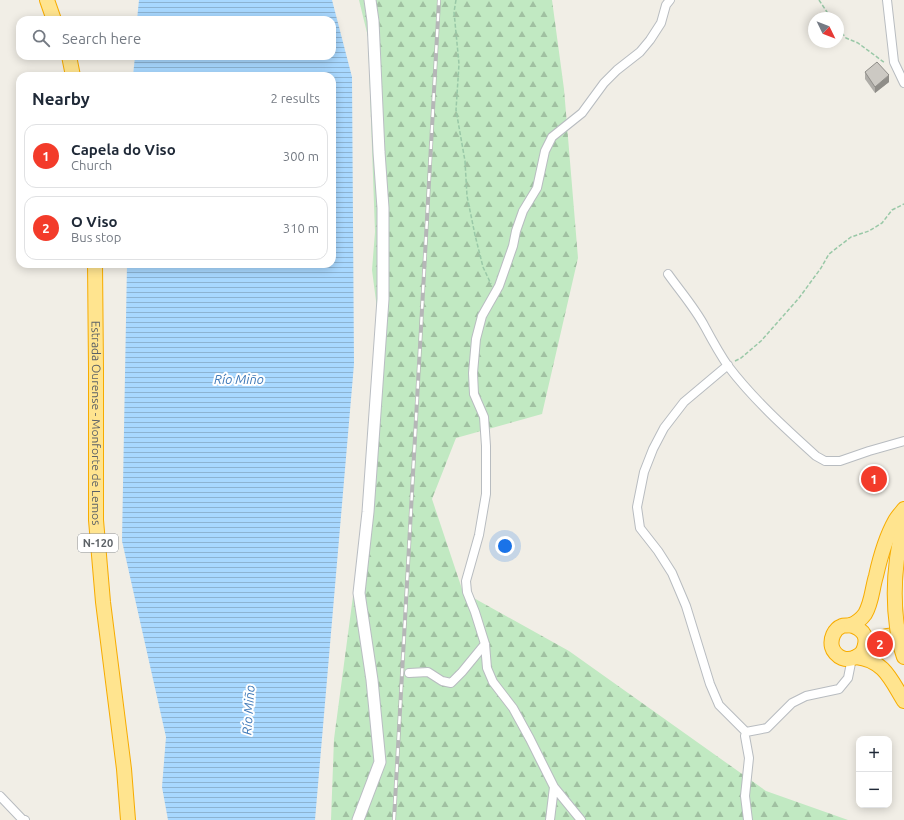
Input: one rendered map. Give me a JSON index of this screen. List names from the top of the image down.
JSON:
{
  "streets": {
    "highway": ["Estrada Ourense - Monforte de Lemos", "N-120"]
  },
  "water": ["Río Miño"],
  "north": "bottom right",
  "page": {
    "search": "Search here",
    "heading": ["Nearby", "2 results"],
    "list": [
      {
        "mark": "1",
        "name": "Capela do Viso",
        "note": "Church",
        "value": "300 m"
      },
      {
        "mark": "2",
        "name": "O Viso",
        "note": "Bus stop",
        "value": "310 m"
      }
    ],
    "pins": ["1", "2"],
    "map_buttons": ["+", "−"]
  }
}
